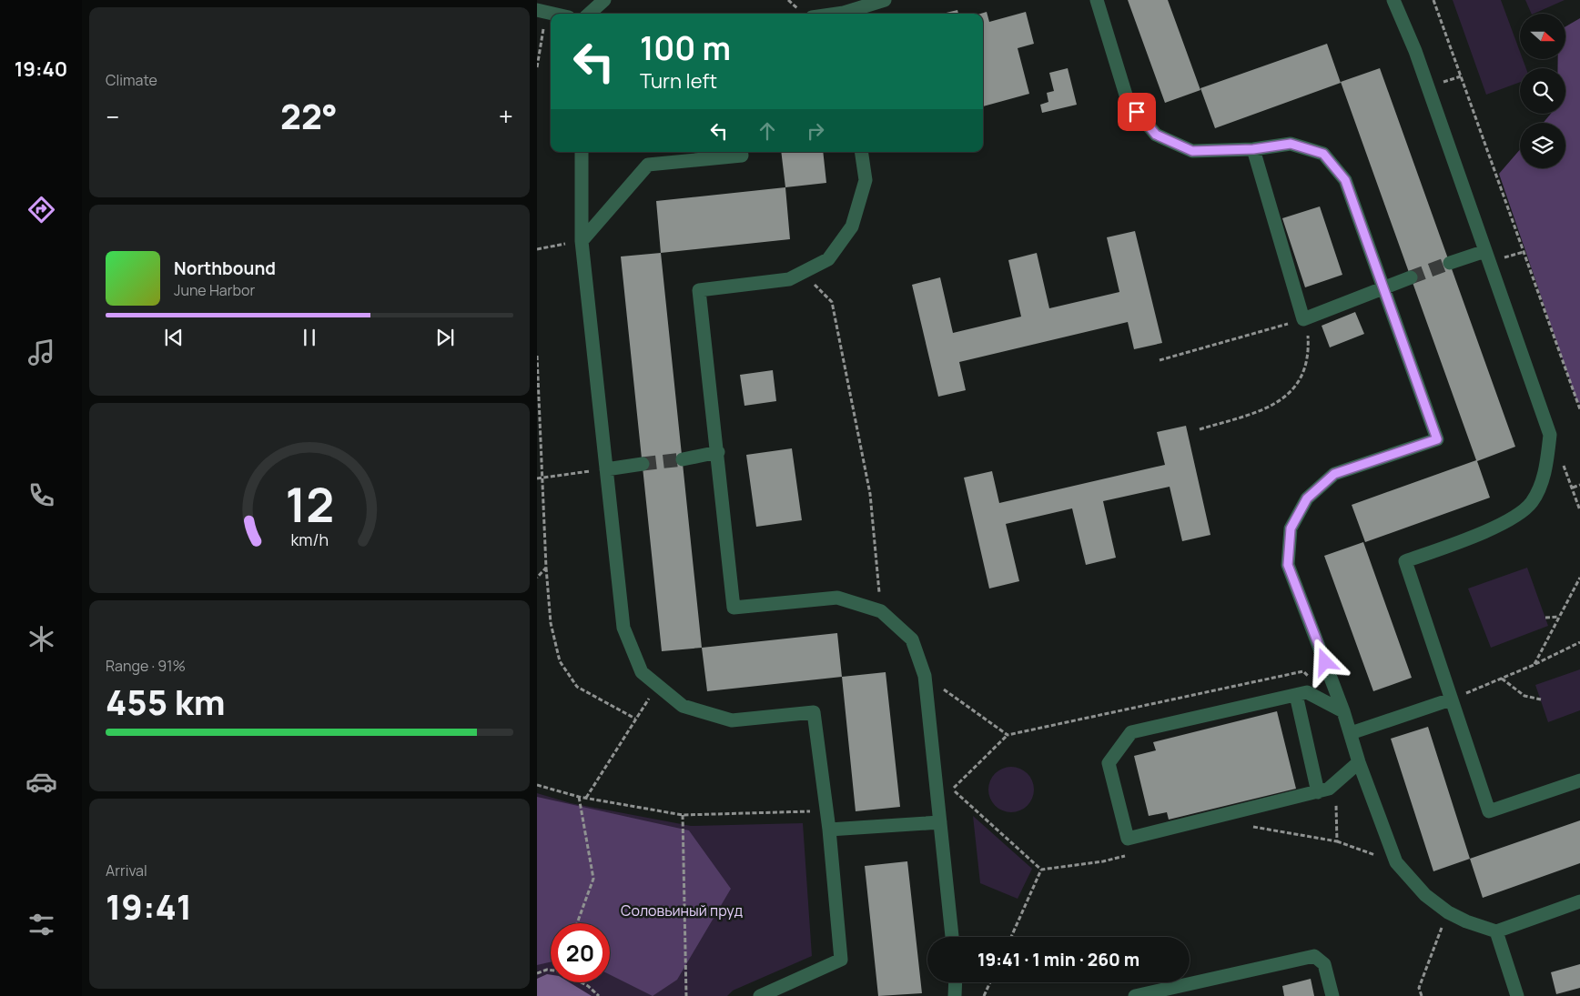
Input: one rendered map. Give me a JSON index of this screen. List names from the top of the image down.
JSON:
{
  "parks": ["Соловьиный пруд"],
  "north": "right",
  "page": {
    "tabs": "19:40",
    "tile": [
      "Climate",
      ["Range · 91%", "455 km"],
      ["Arrival", "19:41"]
    ],
    "turn": ["100 m", "Turn left"],
    "heat": ["−", "22°", "+"],
    "song": ["Northbound", "June Harbor"],
    "limit": "20",
    "trip": "19:41 · 1 min · 260 m",
    "gauge": ["12", "km/h"]
  }
}
